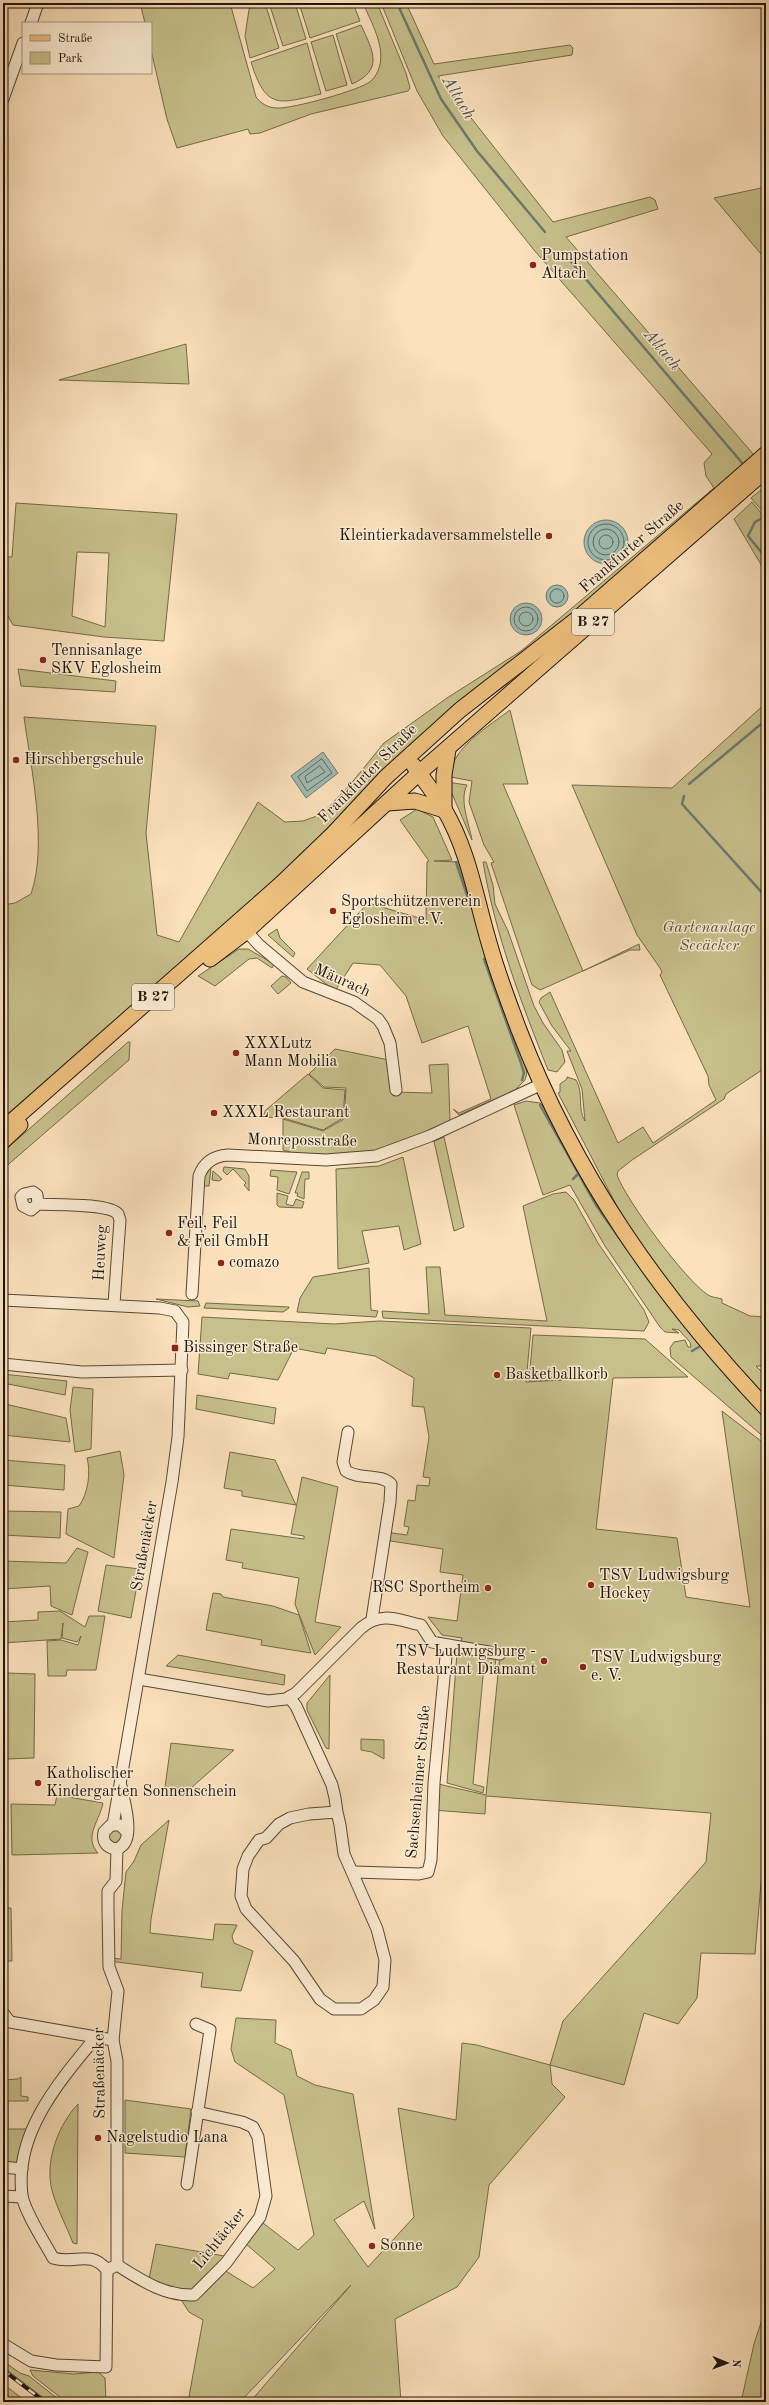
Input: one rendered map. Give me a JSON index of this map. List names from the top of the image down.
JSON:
{
  "streets": {
    "main road": ["Frankfurter Straße", "B 27"],
    "street": [
      "Mäurach",
      "Monreposstraße",
      "Heuweg",
      "Straßenäcker",
      "Sachsenheimer Straße",
      "Lichtäcker"
    ]
  },
  "crossings": [
    ["Frankfurter Straße", "Mäurach"],
    ["Heuweg", "Straßenäcker"],
    ["Straßenäcker", "Lichtäcker"]
  ],
  "water": ["Altach"],
  "parks": ["Gartenanlage Seeäcker"],
  "places": {
    "other": [
      "Pumpstation Altach",
      "Kleintierkadaversammelstelle",
      "Tennisanlage SKV Eglosheim",
      "Hirschbergschule",
      "Sportschützenverein Eglosheim e.V.",
      "XXXLutz Mann Mobilia",
      "XXXL Restaurant",
      "Feil, Feil & Feil GmbH",
      "comazo",
      "Basketballkorb",
      "TSV Ludwigsburg Hockey",
      "RSC Sportheim",
      "TSV Ludwigsburg - Restaurant Diamant",
      "TSV Ludwigsburg e. V.",
      "Katholischer Kindergarten Sonnenschein",
      "Nagelstudio Lana",
      "Sonne"
    ],
    "transit": ["Bissinger Straße"]
  },
  "legend": ["Straße", "Park"],
  "north": "right"
}
